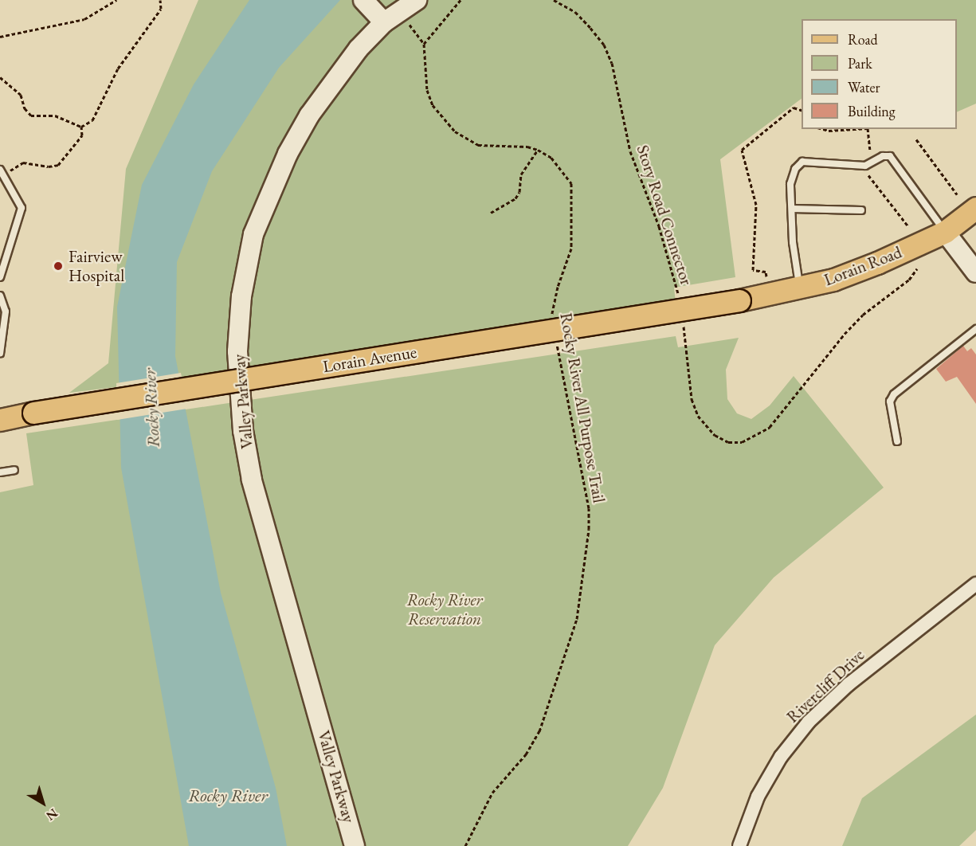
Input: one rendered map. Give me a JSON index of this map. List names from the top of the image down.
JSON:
{
  "streets": {
    "main road": ["Lorain Road", "Lorain Avenue"],
    "street": ["Valley Parkway", "Rivercliff Drive"],
    "path": ["Story Road Connector", "Rocky River All Purpose Trail"]
  },
  "crossings": [
    ["Lorain Road", "Lorain Avenue"]
  ],
  "water": ["Rocky River"],
  "parks": ["Rocky River Reservation"],
  "places": ["Fairview Hospital"],
  "legend": [
    "Road",
    "Park",
    "Water",
    "Building"
  ],
  "north": "bottom right"
}
